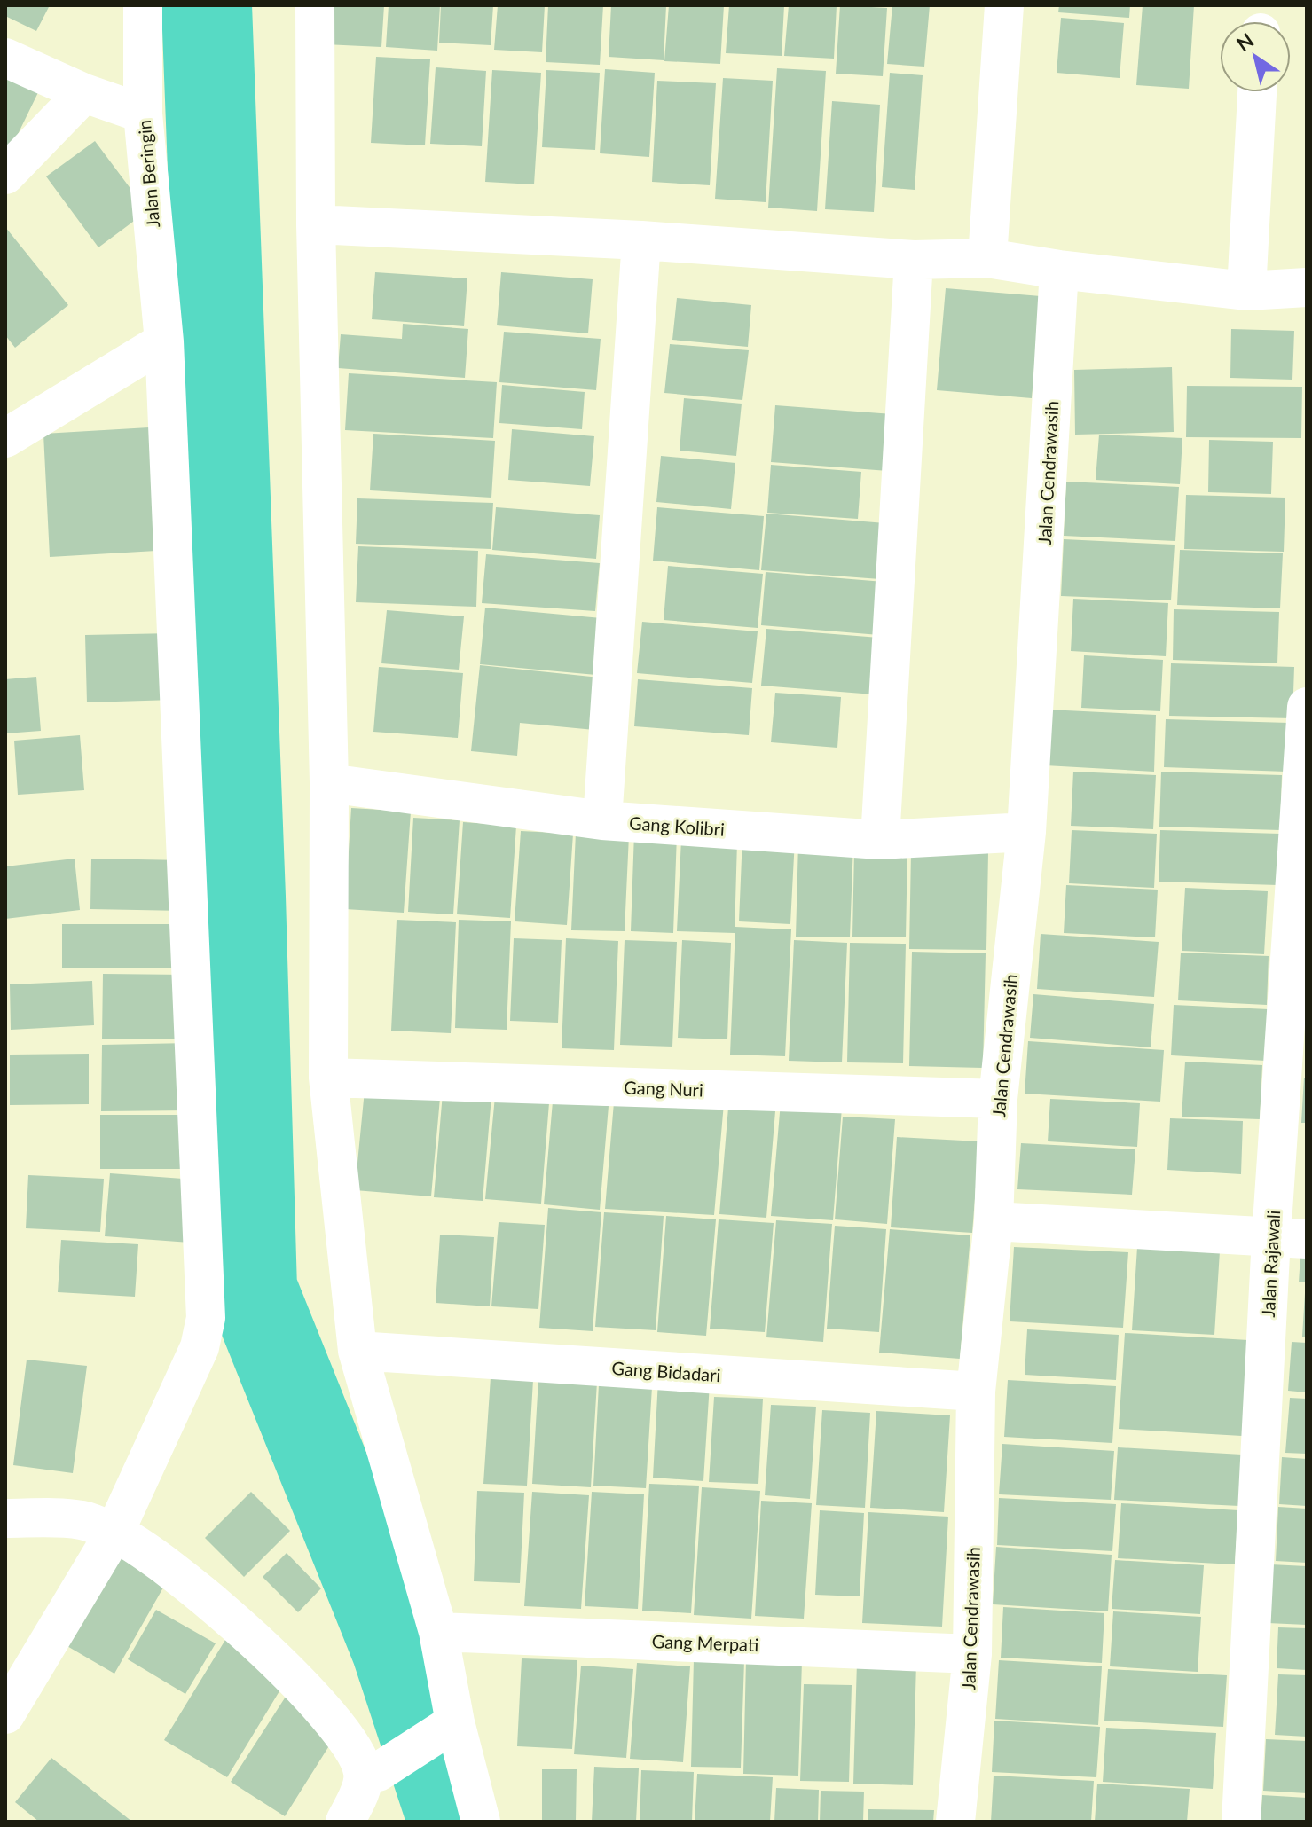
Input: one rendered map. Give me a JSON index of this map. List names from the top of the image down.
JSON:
{
  "streets": {
    "street": [
      "Jalan Beringin",
      "Jalan Cendrawasih",
      "Gang Kolibri",
      "Gang Nuri",
      "Jalan Rajawali",
      "Gang Bidadari",
      "Gang Merpati"
    ]
  },
  "crossings": [
    ["Jalan Cendrawasih", "Gang Kolibri"],
    ["Jalan Cendrawasih", "Gang Nuri"],
    ["Jalan Cendrawasih", "Gang Bidadari"],
    ["Jalan Cendrawasih", "Gang Merpati"]
  ],
  "north": "top left"
}
